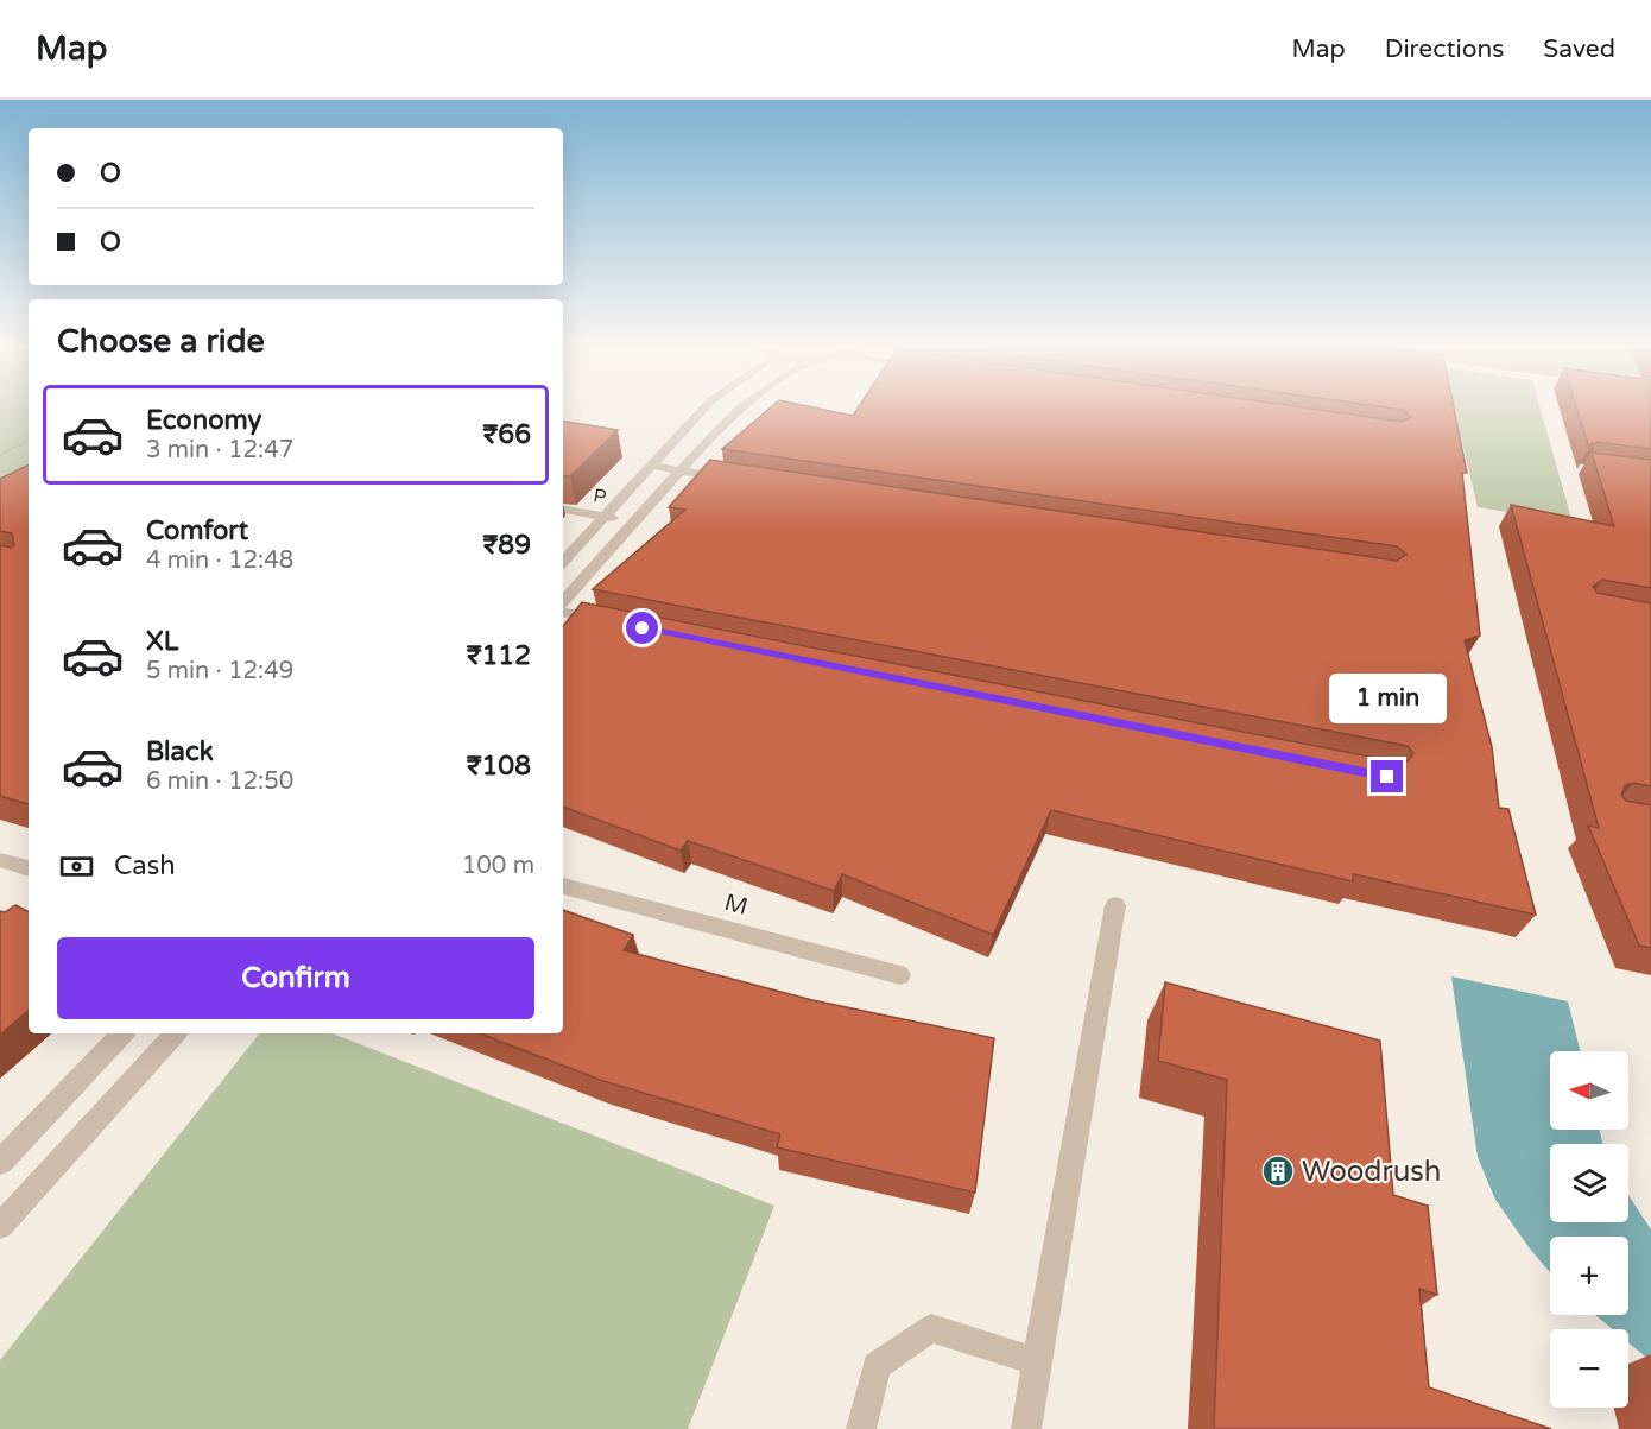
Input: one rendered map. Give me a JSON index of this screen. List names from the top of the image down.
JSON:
{
  "streets": {
    "lane": ["P", "M"]
  },
  "places": {
    "building": ["Woodrush"]
  },
  "north": "left",
  "page": {
    "header": "Map",
    "nav": ["Map", "Directions", "Saved"],
    "banner": ["O", "O"],
    "heading": "Choose a ride",
    "list": [
      {
        "name": "Economy",
        "note": "3 min · 12:47",
        "value": "₹66"
      },
      {
        "name": "Comfort",
        "note": "4 min · 12:48",
        "value": "₹89"
      },
      {
        "name": "XL",
        "note": "5 min · 12:49",
        "value": "₹112"
      },
      {
        "name": "Black",
        "note": "6 min · 12:50",
        "value": "₹108"
      }
    ],
    "bubble": "1 min",
    "pay": ["Cash", "100 m"],
    "buttons": "Confirm",
    "map_buttons": ["+", "−"]
  }
}
